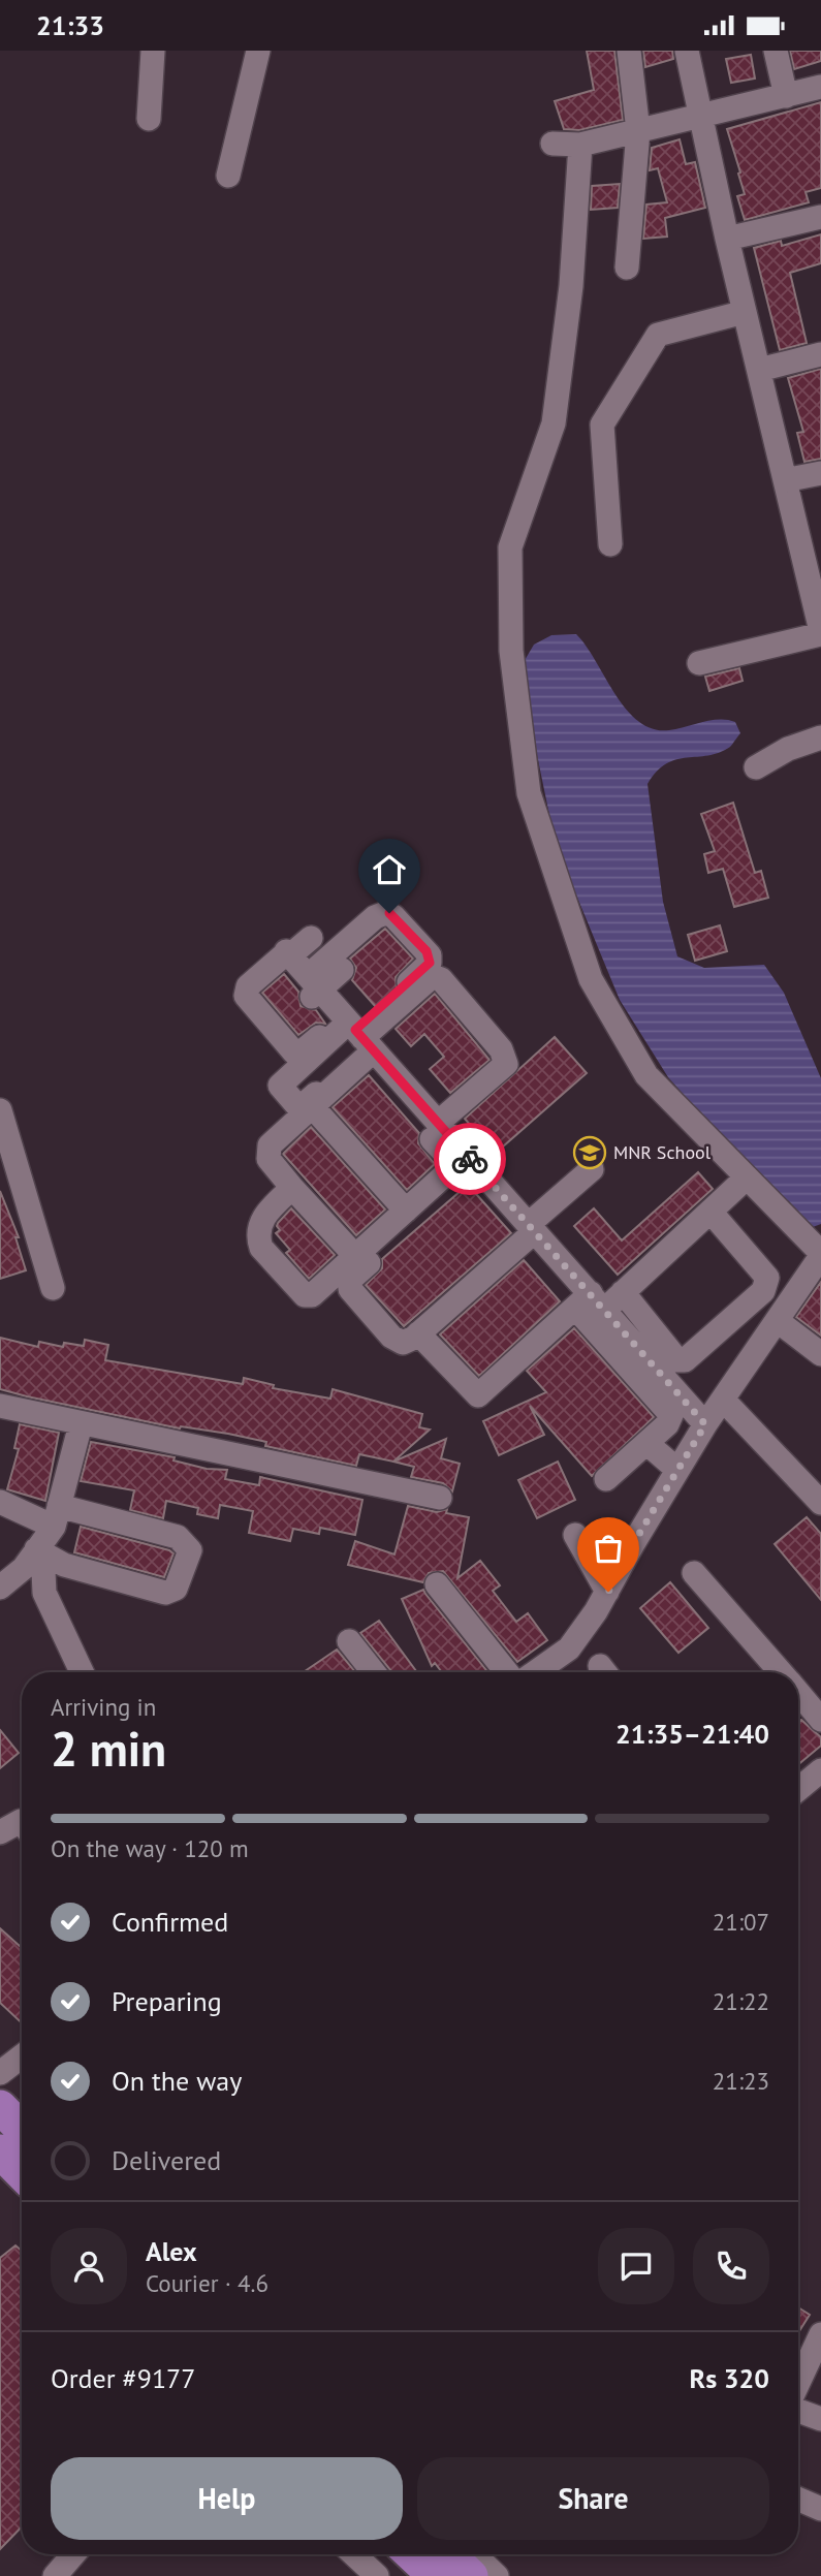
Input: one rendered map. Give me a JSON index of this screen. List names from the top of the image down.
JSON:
{
  "places": {
    "school or university": ["MNR School"]
  },
  "page": {
    "status": "21:33",
    "heading": ["2 min", "Arriving in", "21:35–21:40"],
    "panel": [
      "Alex",
      "Courier · 4.6",
      "Order #9177",
      "Rs 320"
    ],
    "bar": "On the way · 120 m",
    "list": [
      ["Confirmed", "21:07"],
      ["Preparing", "21:22"],
      ["On the way", "21:23"],
      "Delivered"
    ],
    "buttons": ["Help", "Share"]
  }
}
